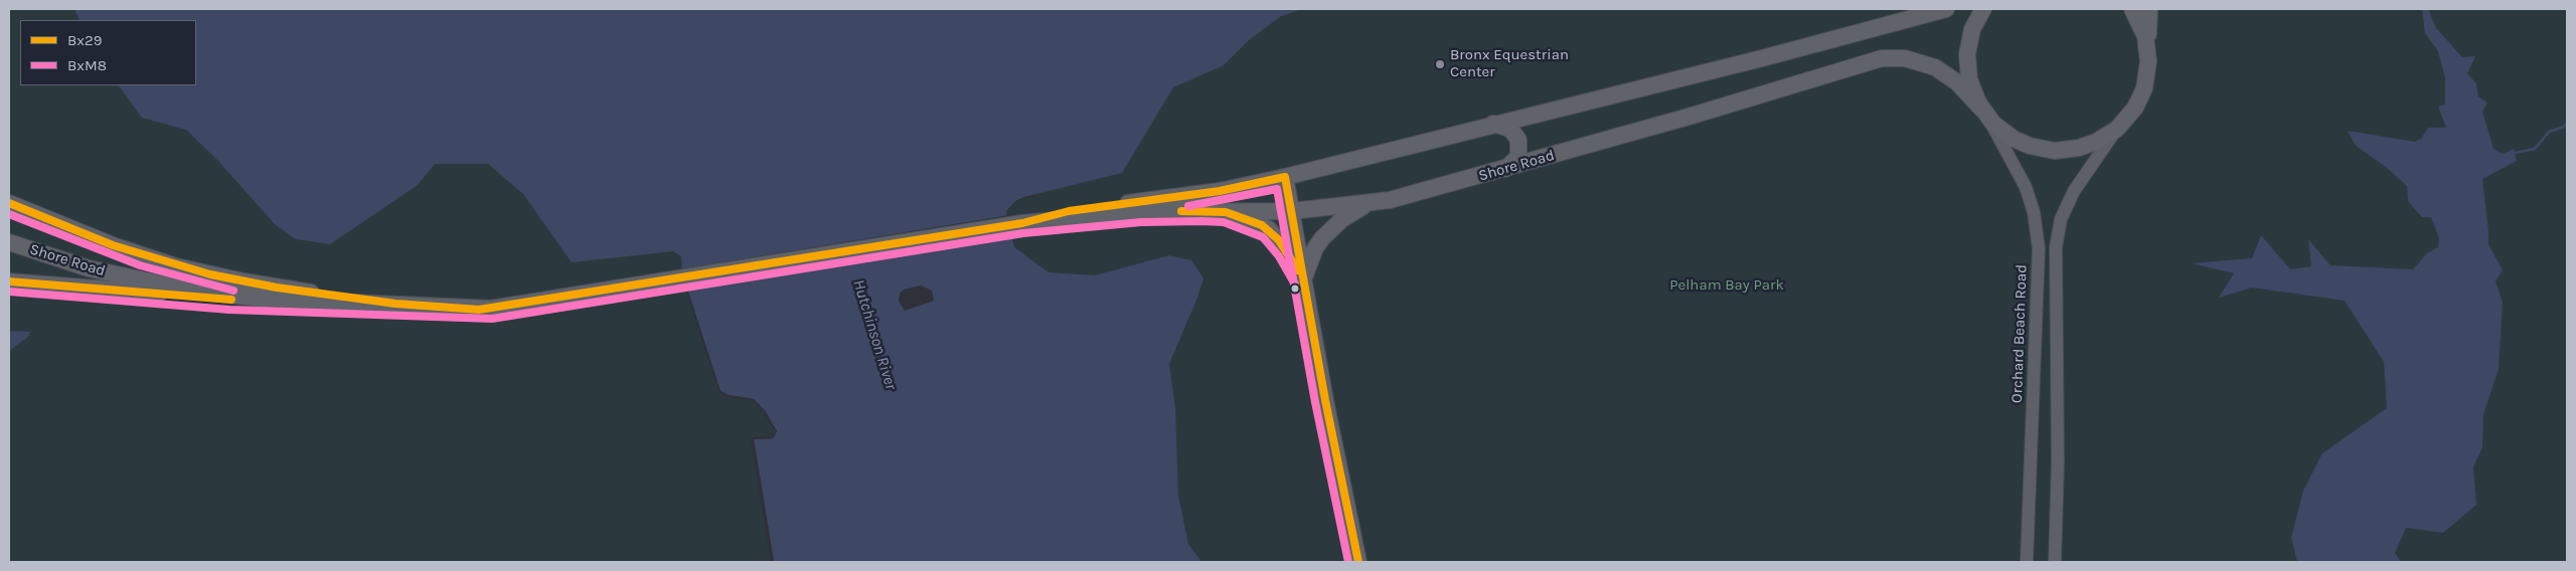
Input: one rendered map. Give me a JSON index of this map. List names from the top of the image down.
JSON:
{
  "streets": {
    "main road": ["Shore Road"],
    "street": ["Orchard Beach Road"]
  },
  "crossings": [
    ["Shore Road", "Orchard Beach Road"]
  ],
  "water": ["Hutchinson River"],
  "parks": ["Pelham Bay Park"],
  "places": ["Bronx Equestrian Center"],
  "lines": ["transit line Bx29", "transit line BxM8"],
  "legend": ["Bx29", "BxM8"]
}
